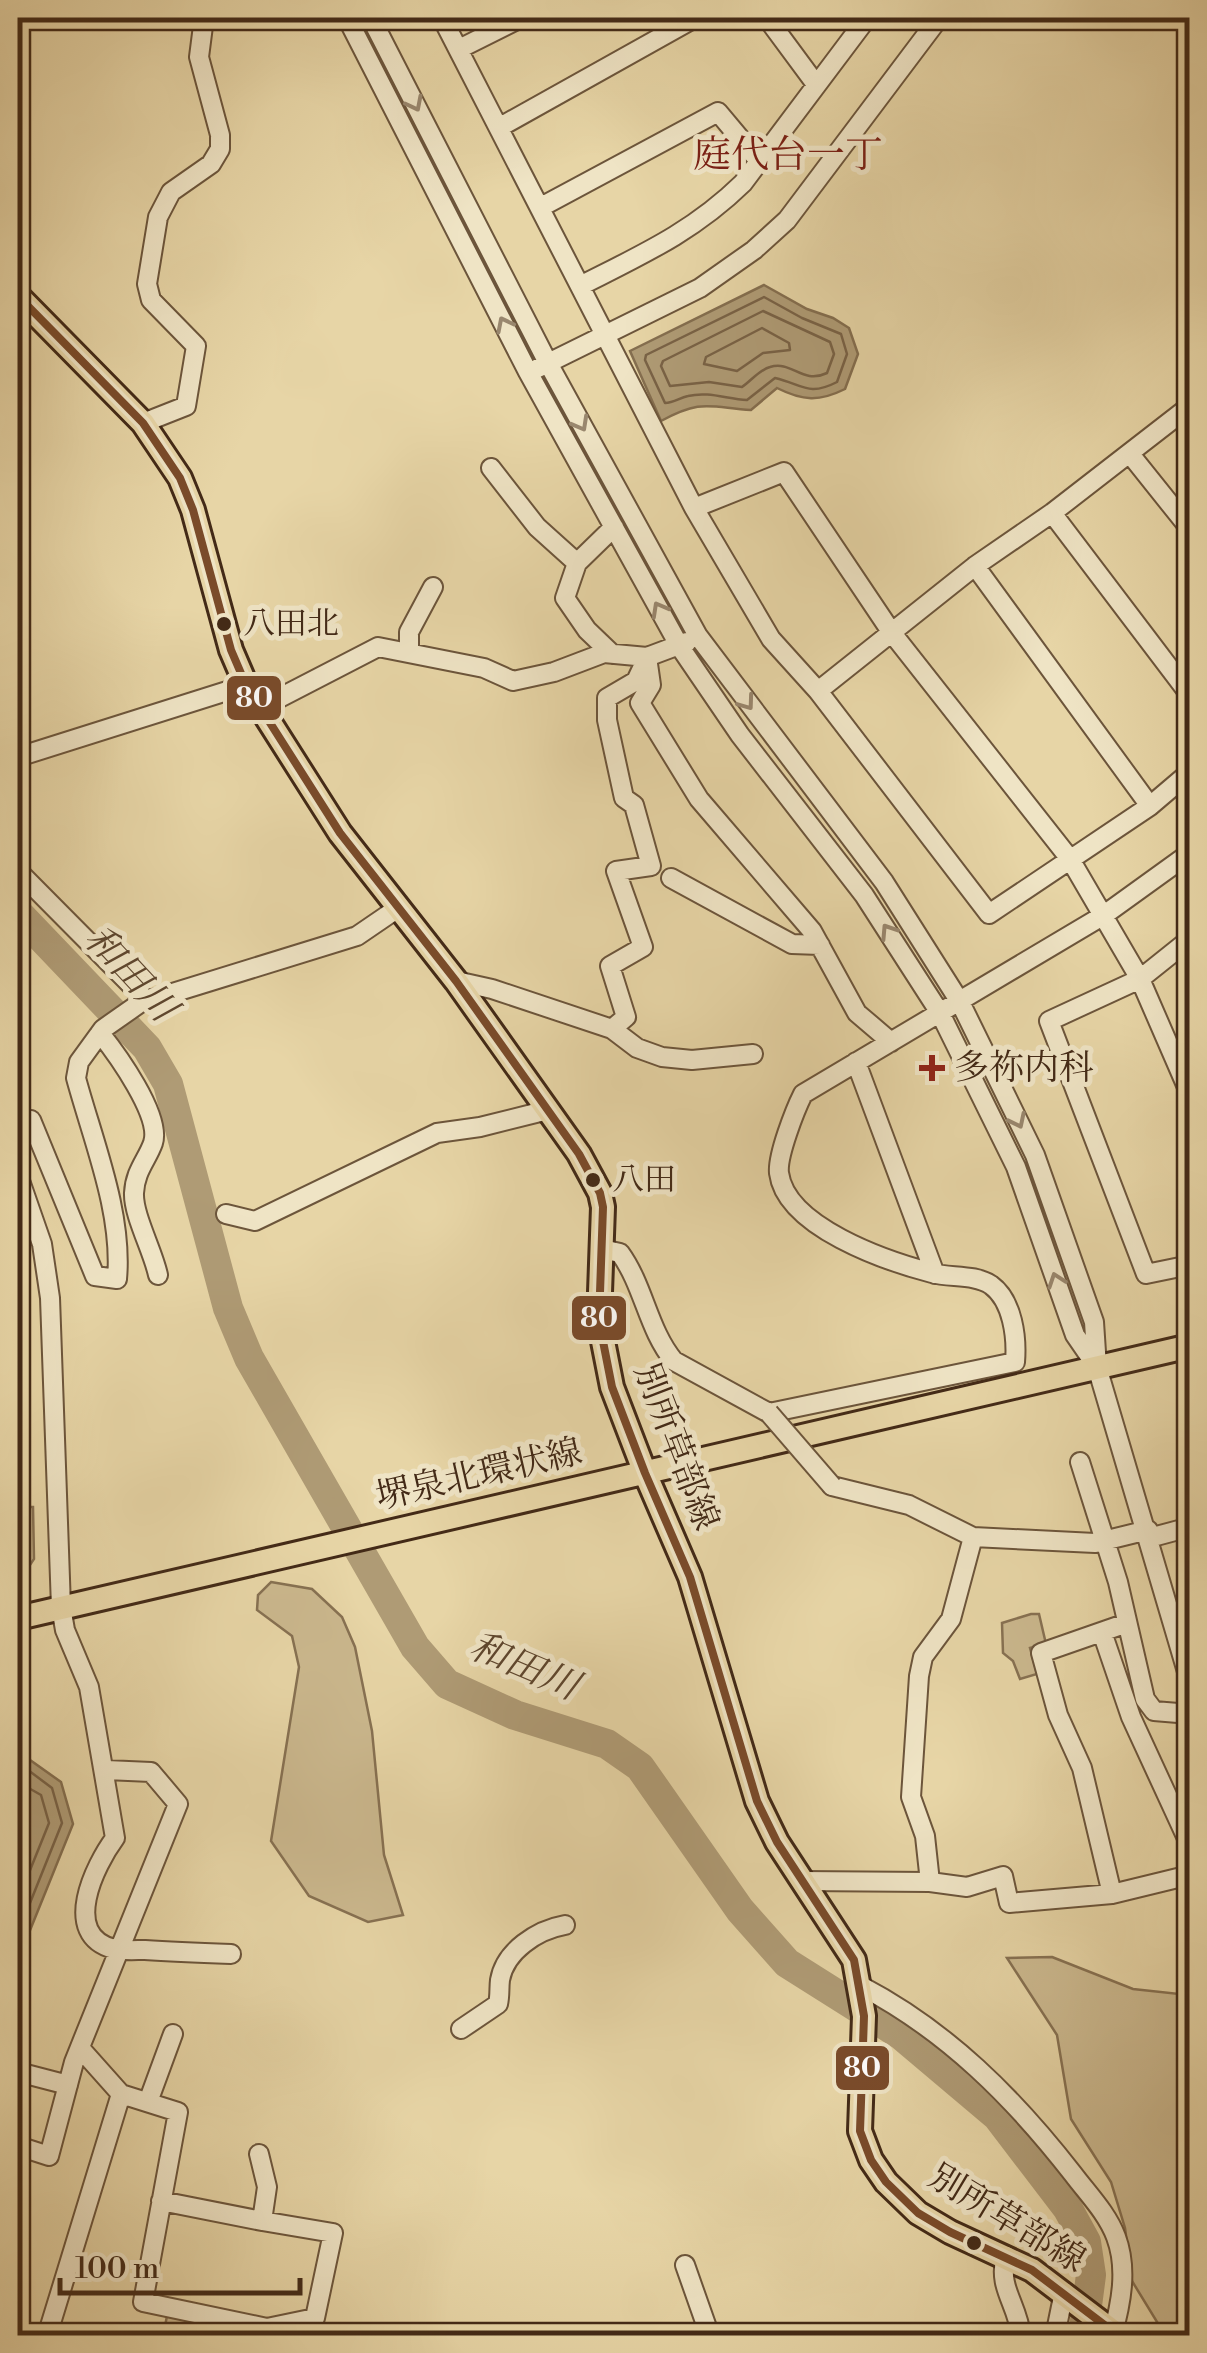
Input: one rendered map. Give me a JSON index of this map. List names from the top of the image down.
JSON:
{
  "streets": {
    "main road": ["別所草部線", "堺泉北環状線"]
  },
  "crossings": [
    ["別所草部線", "堺泉北環状線"]
  ],
  "districts": ["庭代台一丁"],
  "water": ["和田川"],
  "places": {
    "other": ["八田北", "八田"],
    "health": ["多祢内科"]
  },
  "lines": ["transit line 80"],
  "scale_bar": "100 m"
}
